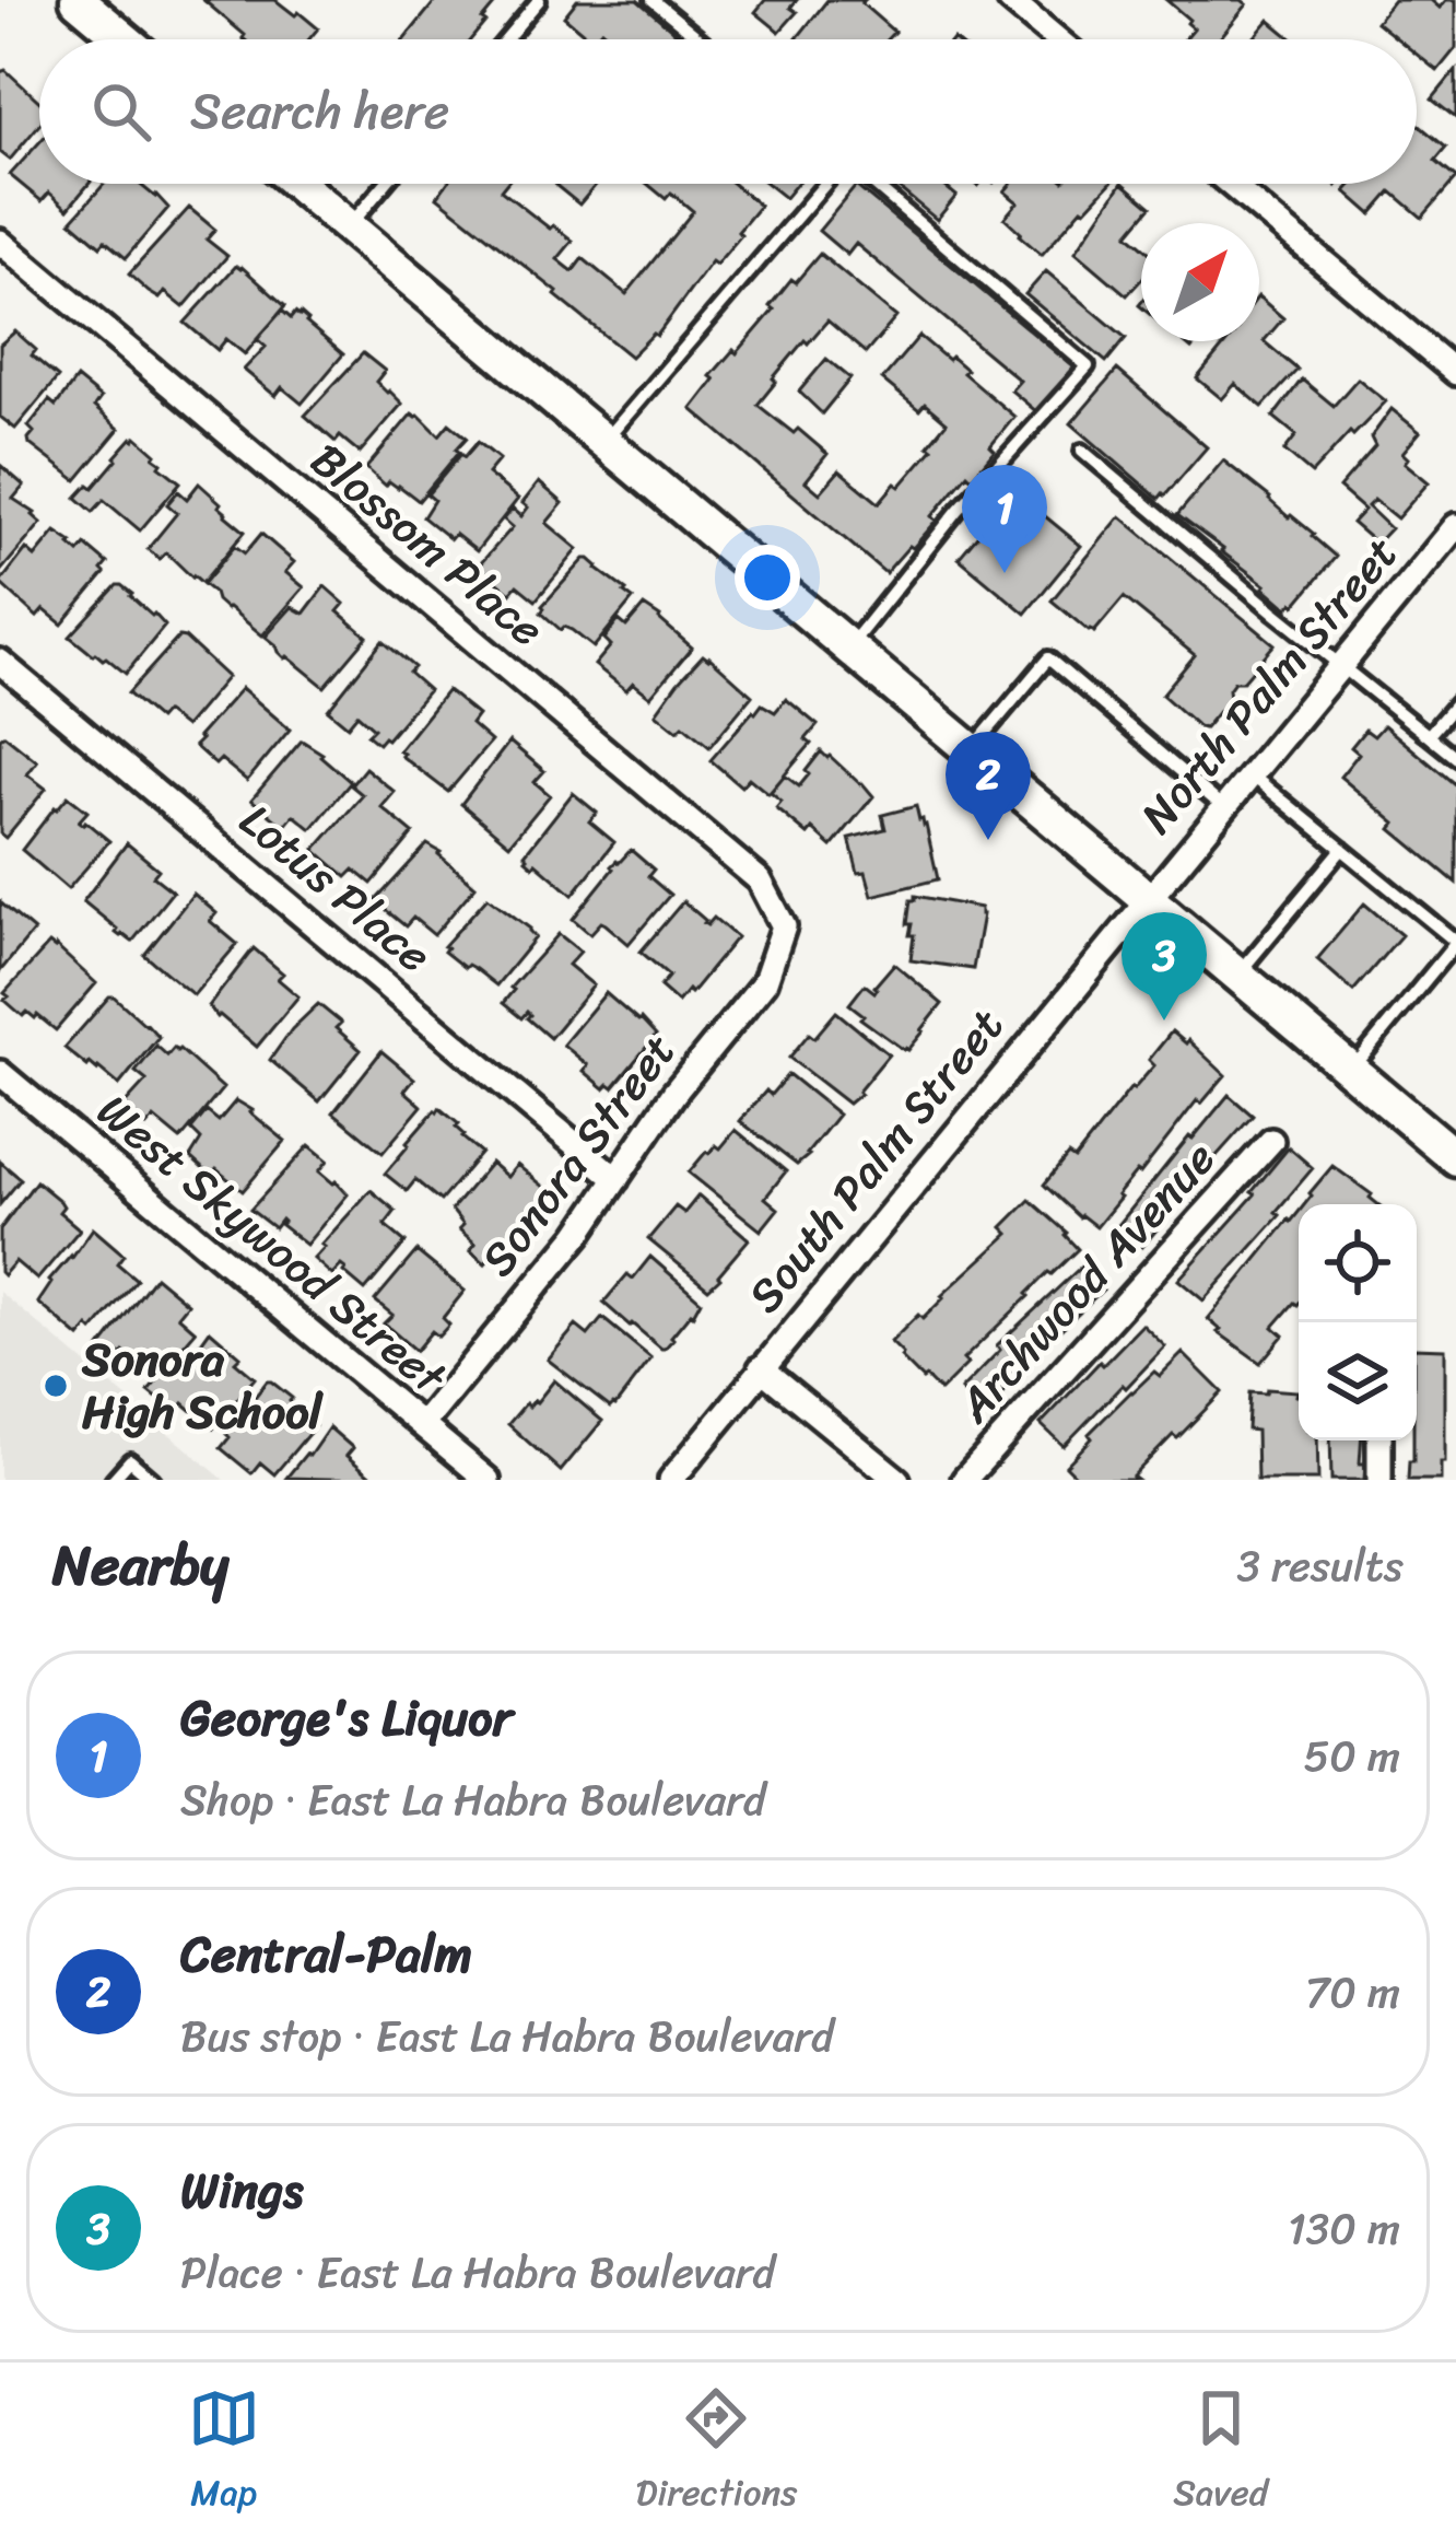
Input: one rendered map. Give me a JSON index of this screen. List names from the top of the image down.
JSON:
{
  "streets": {
    "street": [
      "Blossom Place",
      "North Palm Street",
      "Lotus Place",
      "Sonora Street",
      "South Palm Street",
      "West Skywood Street",
      "Archwood Avenue"
    ]
  },
  "crossings": [
    ["Blossom Place", "Sonora Street"],
    ["North Palm Street", "South Palm Street"],
    ["Lotus Place", "Sonora Street"],
    ["Sonora Street", "West Skywood Street"]
  ],
  "places": ["Sonora High School"],
  "north": "top right",
  "page": {
    "search": "Search here",
    "pins": ["1", "2", "3"],
    "heading": ["Nearby", "3 results"],
    "list": [
      {
        "mark": "1",
        "name": "George's Liquor",
        "note": "Shop · East La Habra Boulevard",
        "value": "50 m"
      },
      {
        "mark": "2",
        "name": "Central-Palm",
        "note": "Bus stop · East La Habra Boulevard",
        "value": "70 m"
      },
      {
        "mark": "3",
        "name": "Wings",
        "note": "Place · East La Habra Boulevard",
        "value": "130 m"
      }
    ],
    "nav": ["Map", "Directions", "Saved"]
  }
}
